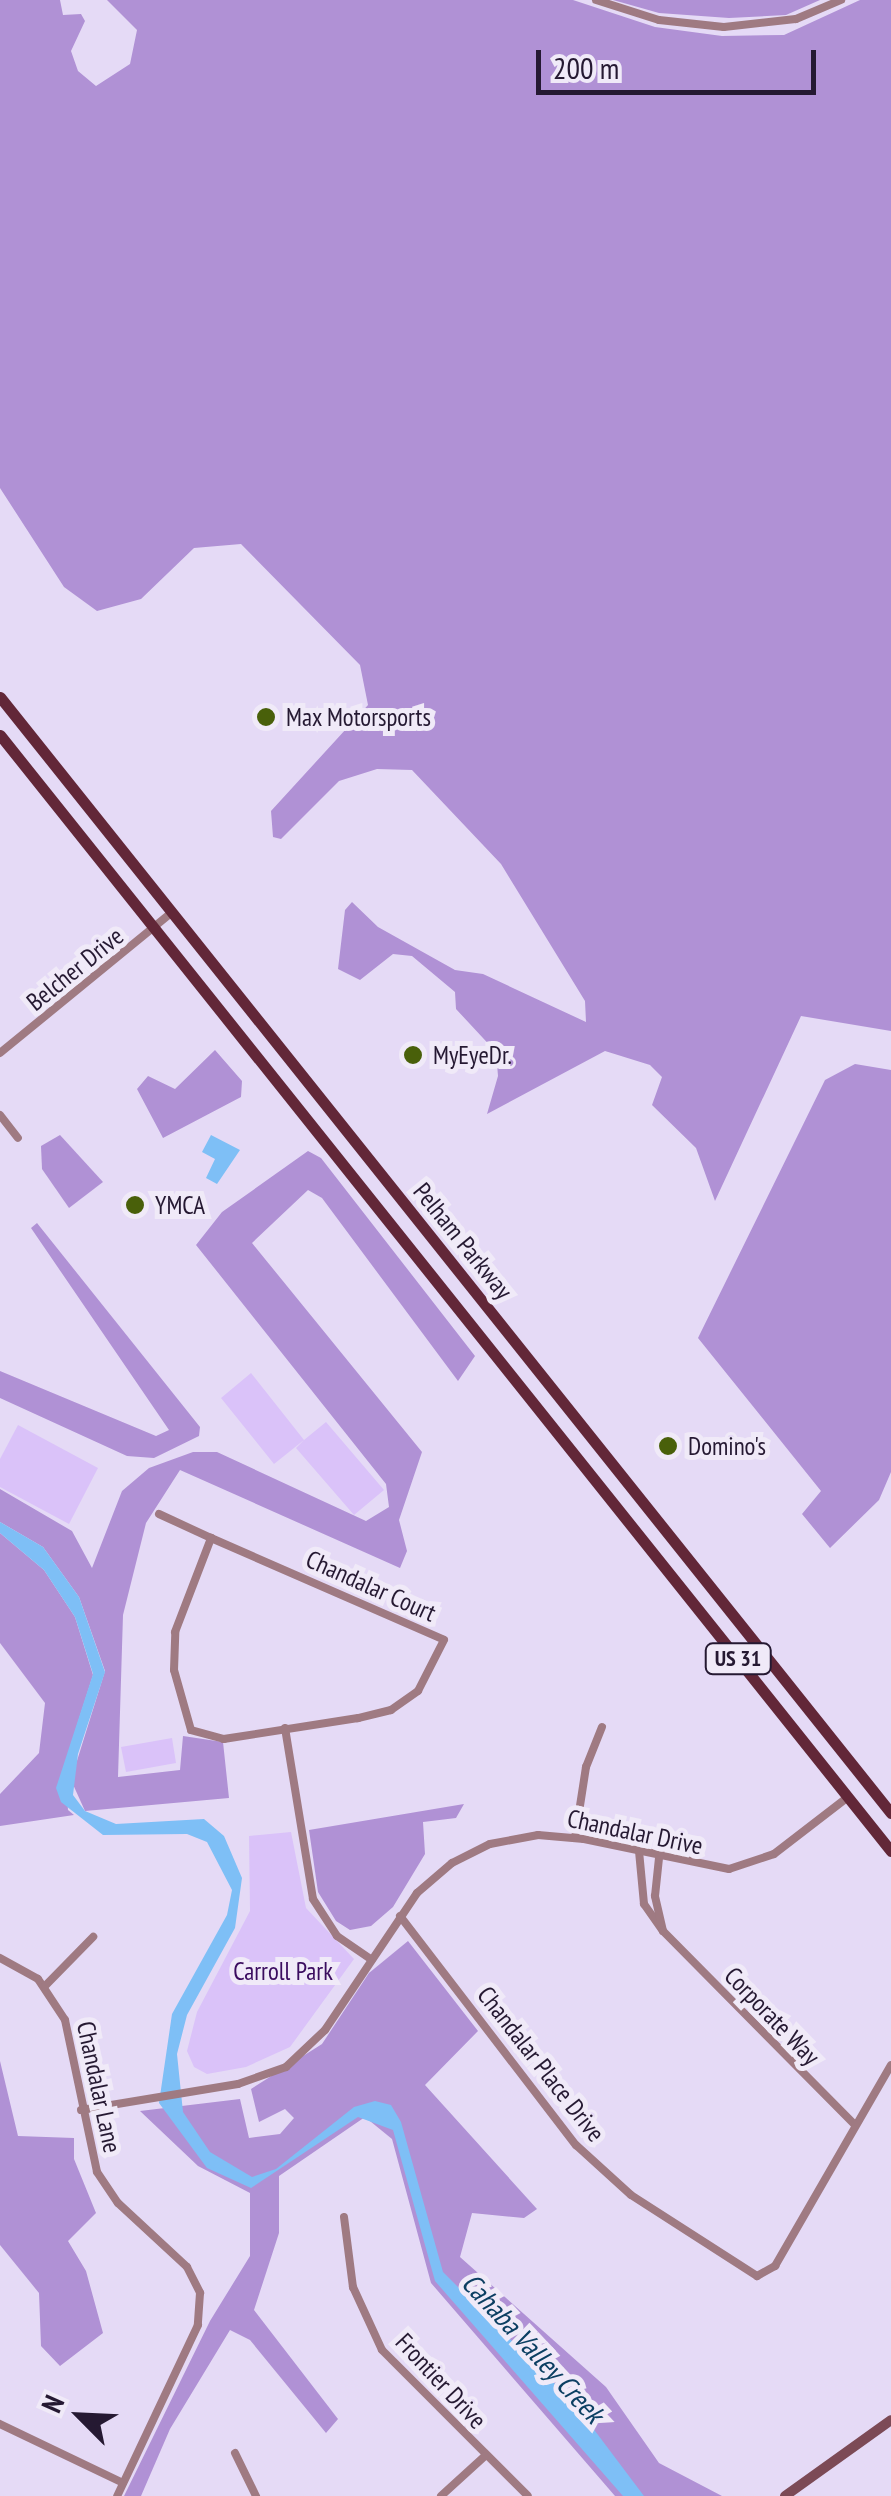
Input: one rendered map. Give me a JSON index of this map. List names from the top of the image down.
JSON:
{
  "streets": {
    "main road": ["Pelham Parkway", "US 31"],
    "street": [
      "Belcher Drive",
      "Chandalar Court",
      "Chandalar Drive",
      "Corporate Way",
      "Chandalar Place Drive",
      "Chandalar Lane",
      "Frontier Drive"
    ]
  },
  "crossings": [
    ["Belcher Drive", "Pelham Parkway"],
    ["Pelham Parkway", "Chandalar Drive"],
    ["Chandalar Drive", "Corporate Way"],
    ["Chandalar Drive", "Chandalar Place Drive"],
    ["Chandalar Drive", "Chandalar Lane"],
    ["Corporate Way", "Chandalar Place Drive"]
  ],
  "water": ["Cahaba Valley Creek"],
  "parks": ["Carroll Park"],
  "places": [
    "Max Motorsports",
    "MyEyeDr.",
    "YMCA",
    "Domino's"
  ],
  "scale_bar": "200 m",
  "north": "top left"
}
